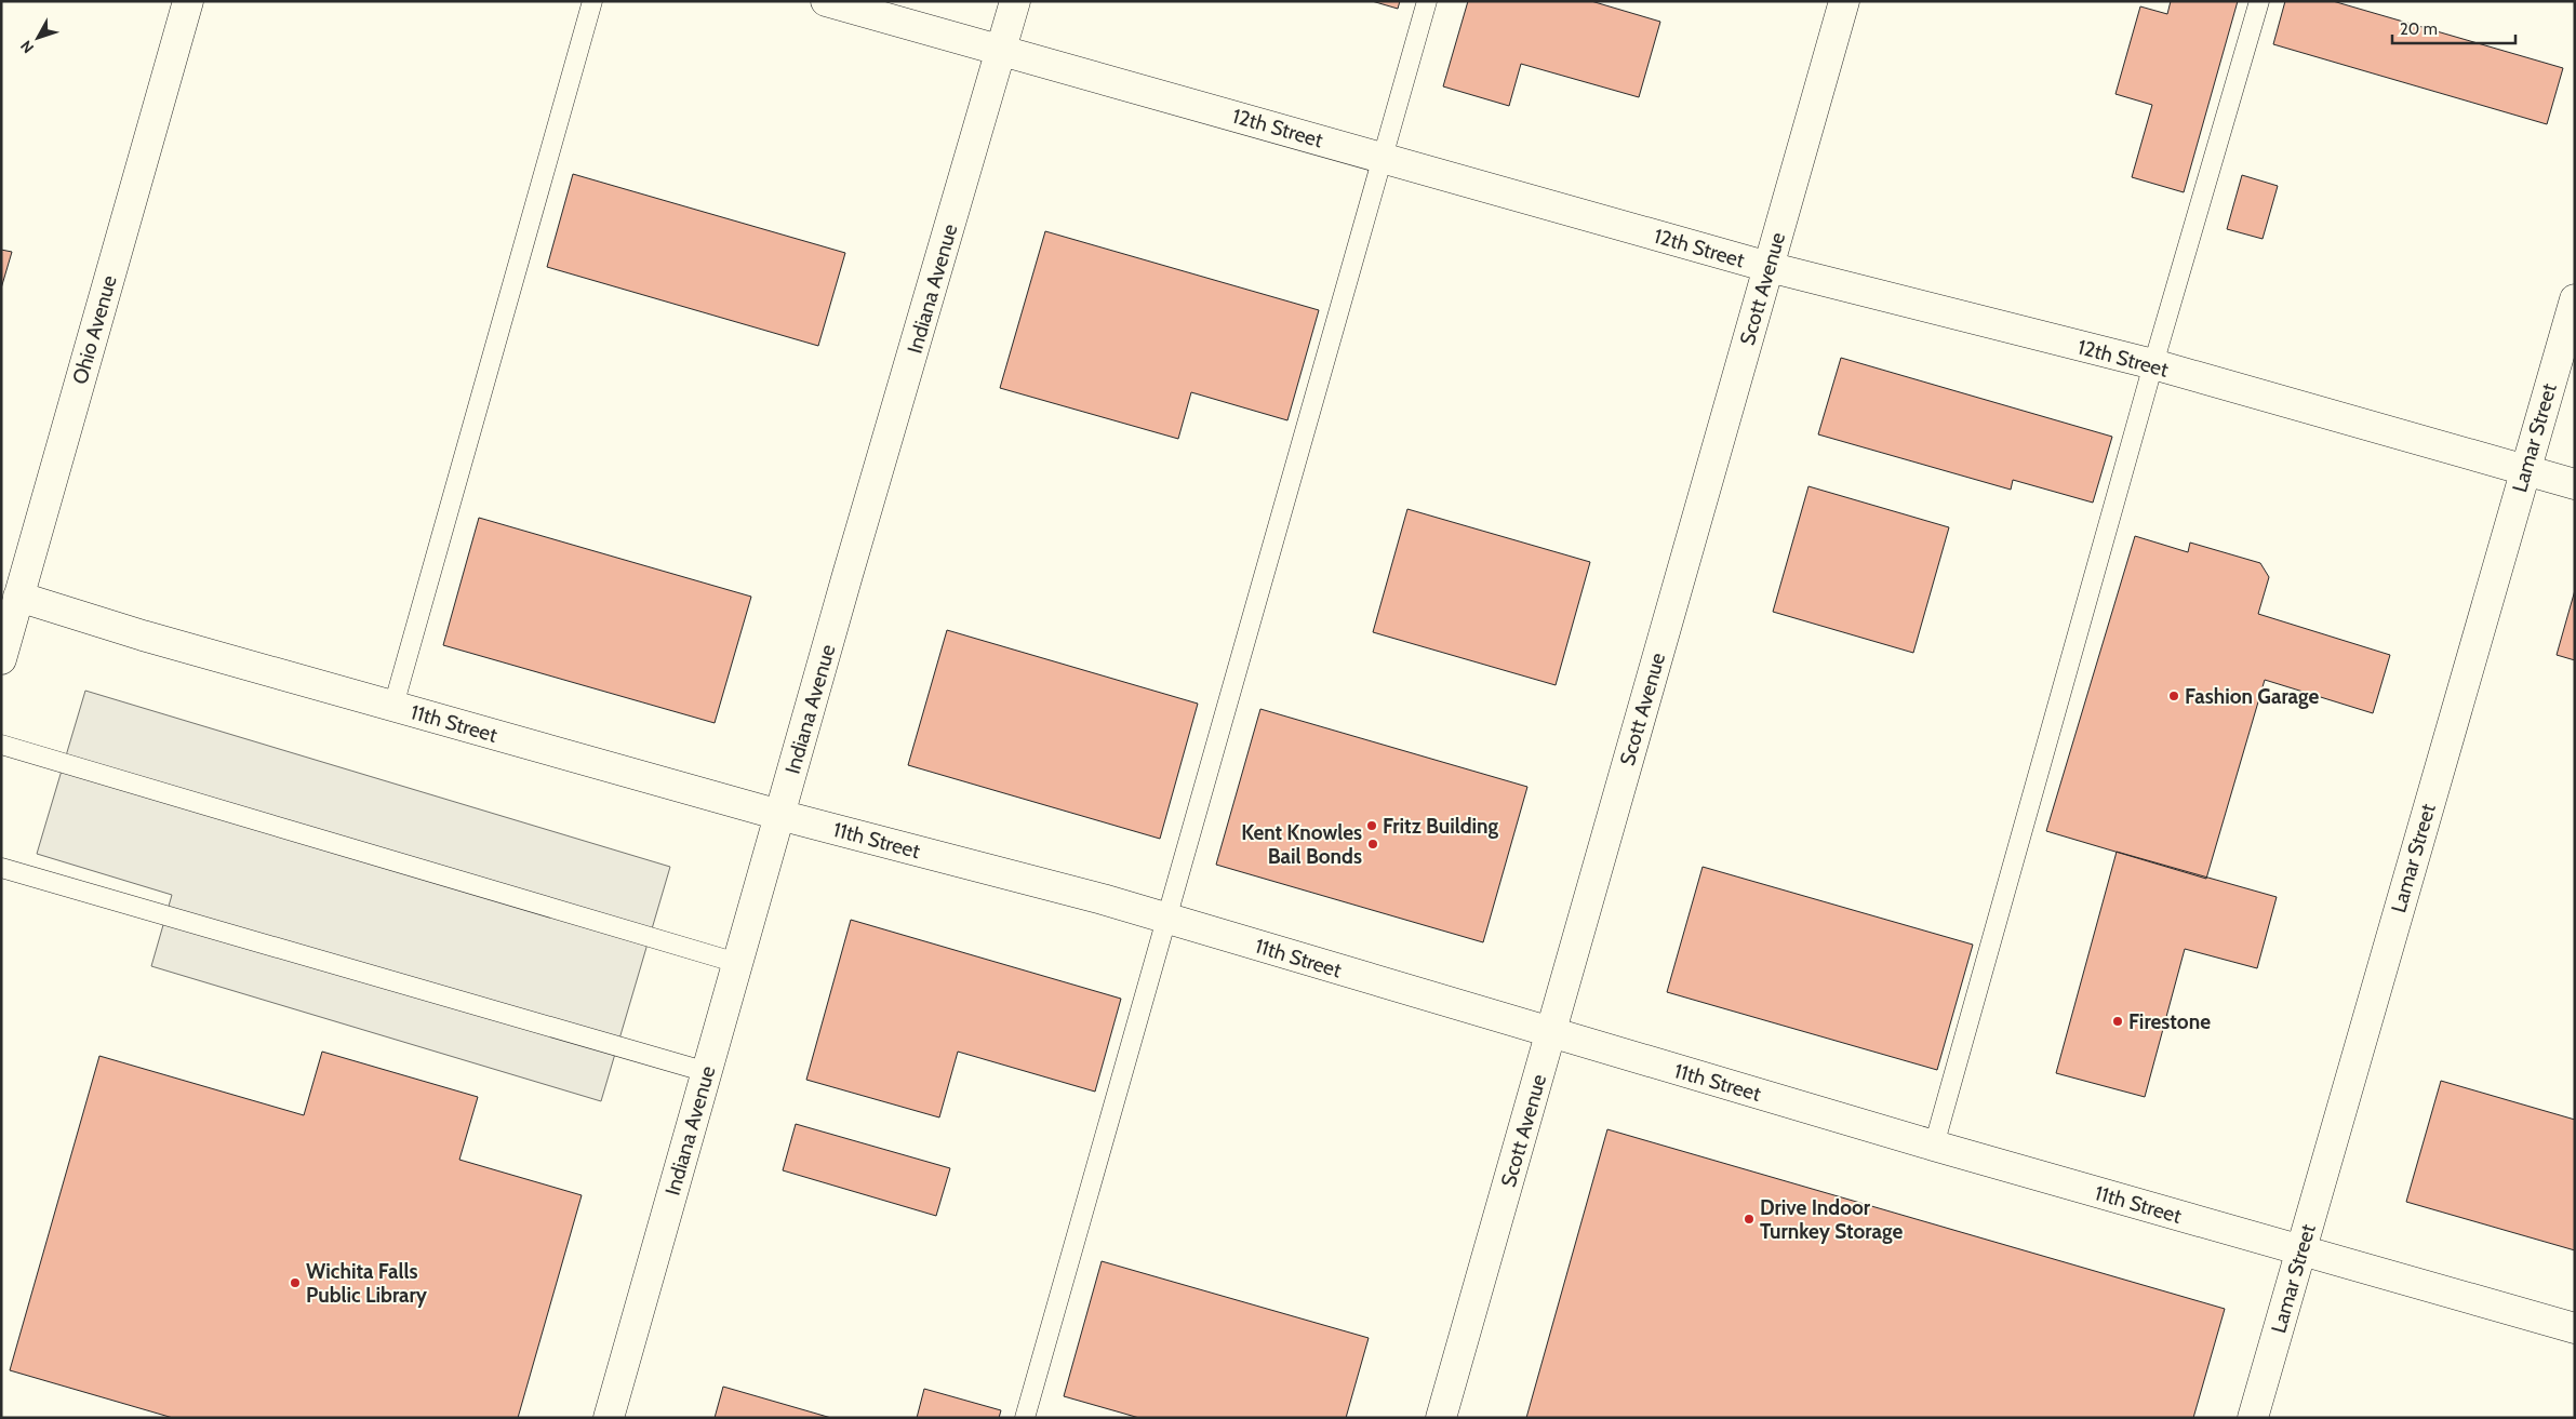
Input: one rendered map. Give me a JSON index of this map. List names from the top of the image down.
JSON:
{
  "streets": {
    "street": [
      "12th Street",
      "Indiana Avenue",
      "Scott Avenue",
      "Ohio Avenue",
      "Lamar Street",
      "11th Street"
    ]
  },
  "crossings": [
    ["12th Street", "Indiana Avenue"],
    ["12th Street", "Scott Avenue"],
    ["12th Street", "Lamar Street"],
    ["Indiana Avenue", "11th Street"],
    ["Scott Avenue", "11th Street"],
    ["Ohio Avenue", "11th Street"],
    ["Lamar Street", "11th Street"]
  ],
  "places": [
    "Fashion Garage",
    "Fritz Building",
    "Kent Knowles Bail Bonds",
    "Firestone",
    "Drive Indoor Turnkey Storage",
    "Wichita Falls Public Library"
  ],
  "scale_bar": "20 m",
  "north": "bottom left"
}
